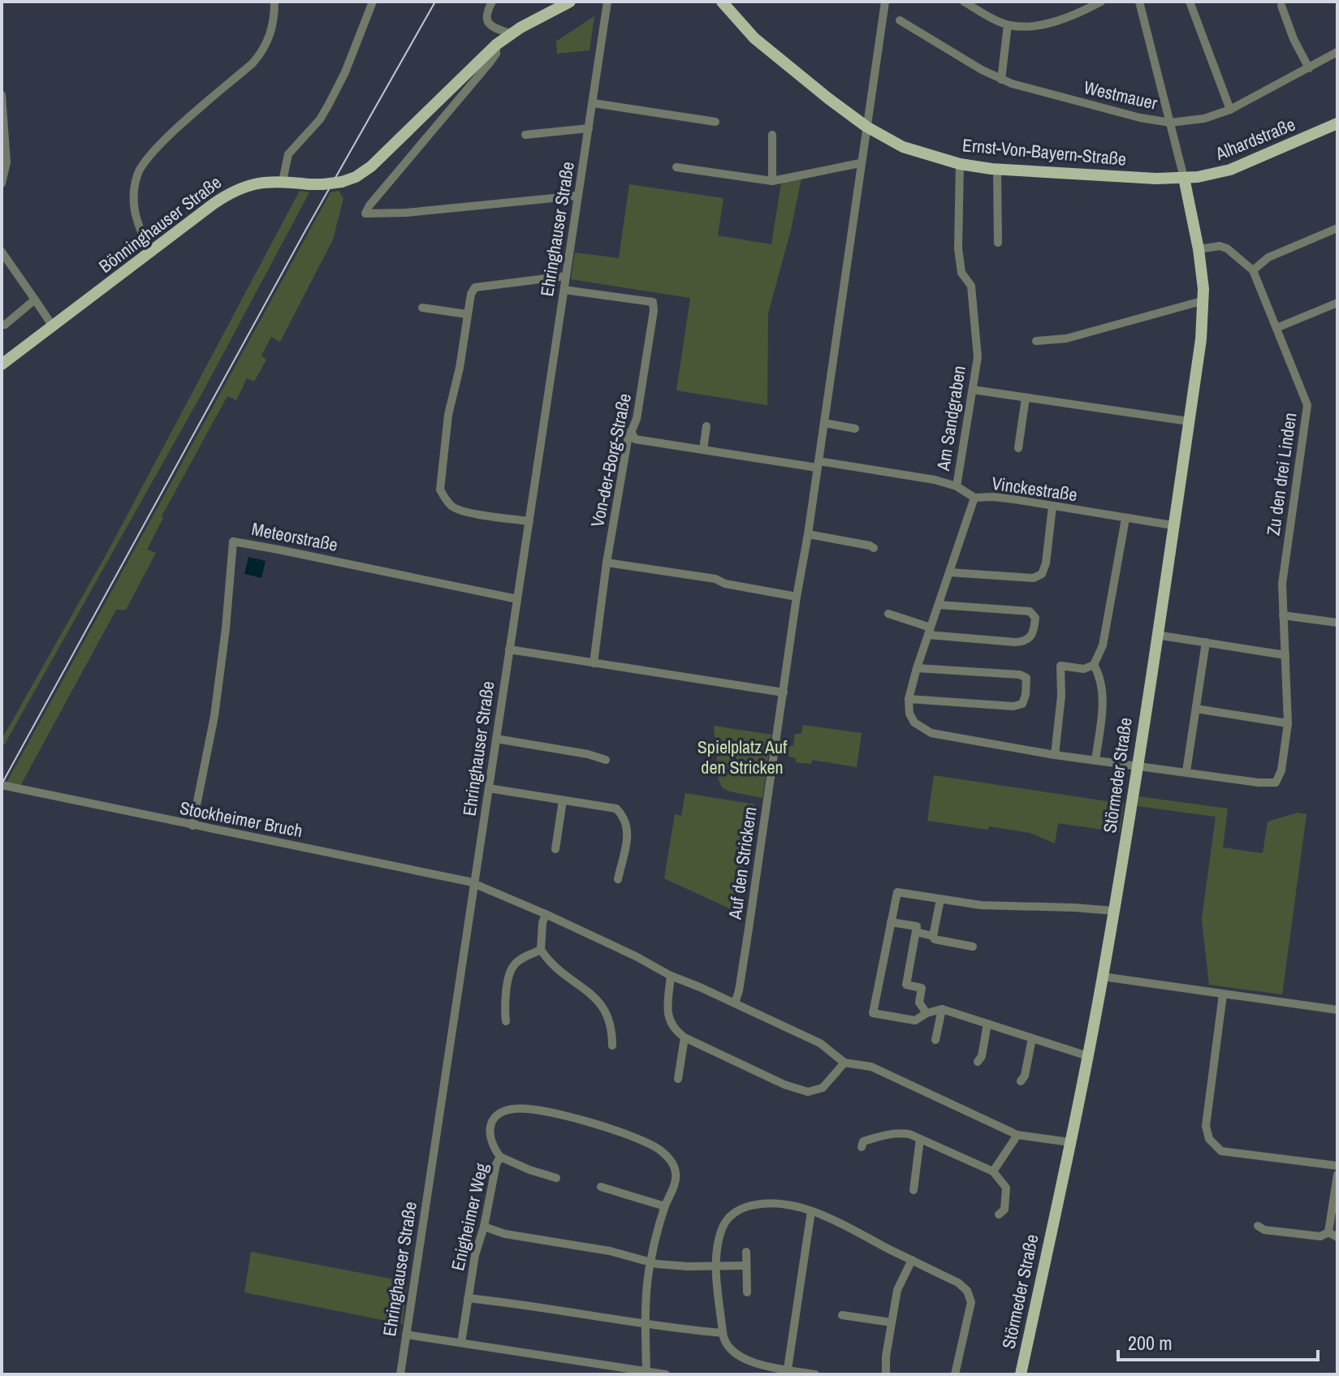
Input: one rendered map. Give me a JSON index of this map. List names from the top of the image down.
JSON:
{
  "streets": {
    "main road": [
      "Alhardstraße",
      "Ernst-Von-Bayern-Straße",
      "Bönninghauser Straße",
      "Störmeder Straße"
    ],
    "street": [
      "Westmauer",
      "Ehringhauser Straße",
      "Am Sandgraben",
      "Von-der-Borg-Straße",
      "Zu den drei Linden",
      "Vinckestraße",
      "Meteorstraße",
      "Stockheimer Bruch",
      "Auf den Strickern",
      "Enigheimer Weg"
    ]
  },
  "crossings": [
    ["Alhardstraße", "Ernst-Von-Bayern-Straße"],
    ["Alhardstraße", "Störmeder Straße"],
    ["Ernst-Von-Bayern-Straße", "Am Sandgraben"],
    ["Ernst-Von-Bayern-Straße", "Störmeder Straße"],
    ["Ernst-Von-Bayern-Straße", "Auf den Strickern"],
    ["Ehringhauser Straße", "Von-der-Borg-Straße"],
    ["Ehringhauser Straße", "Meteorstraße"],
    ["Ehringhauser Straße", "Stockheimer Bruch"],
    ["Am Sandgraben", "Vinckestraße"],
    ["Von-der-Borg-Straße", "Vinckestraße"],
    ["Zu den drei Linden", "Störmeder Straße"],
    ["Vinckestraße", "Störmeder Straße"],
    ["Vinckestraße", "Auf den Strickern"],
    ["Meteorstraße", "Stockheimer Bruch"],
    ["Stockheimer Bruch", "Auf den Strickern"]
  ],
  "parks": ["Spielplatz Auf den Stricken"],
  "scale_bar": "200 m"
}
